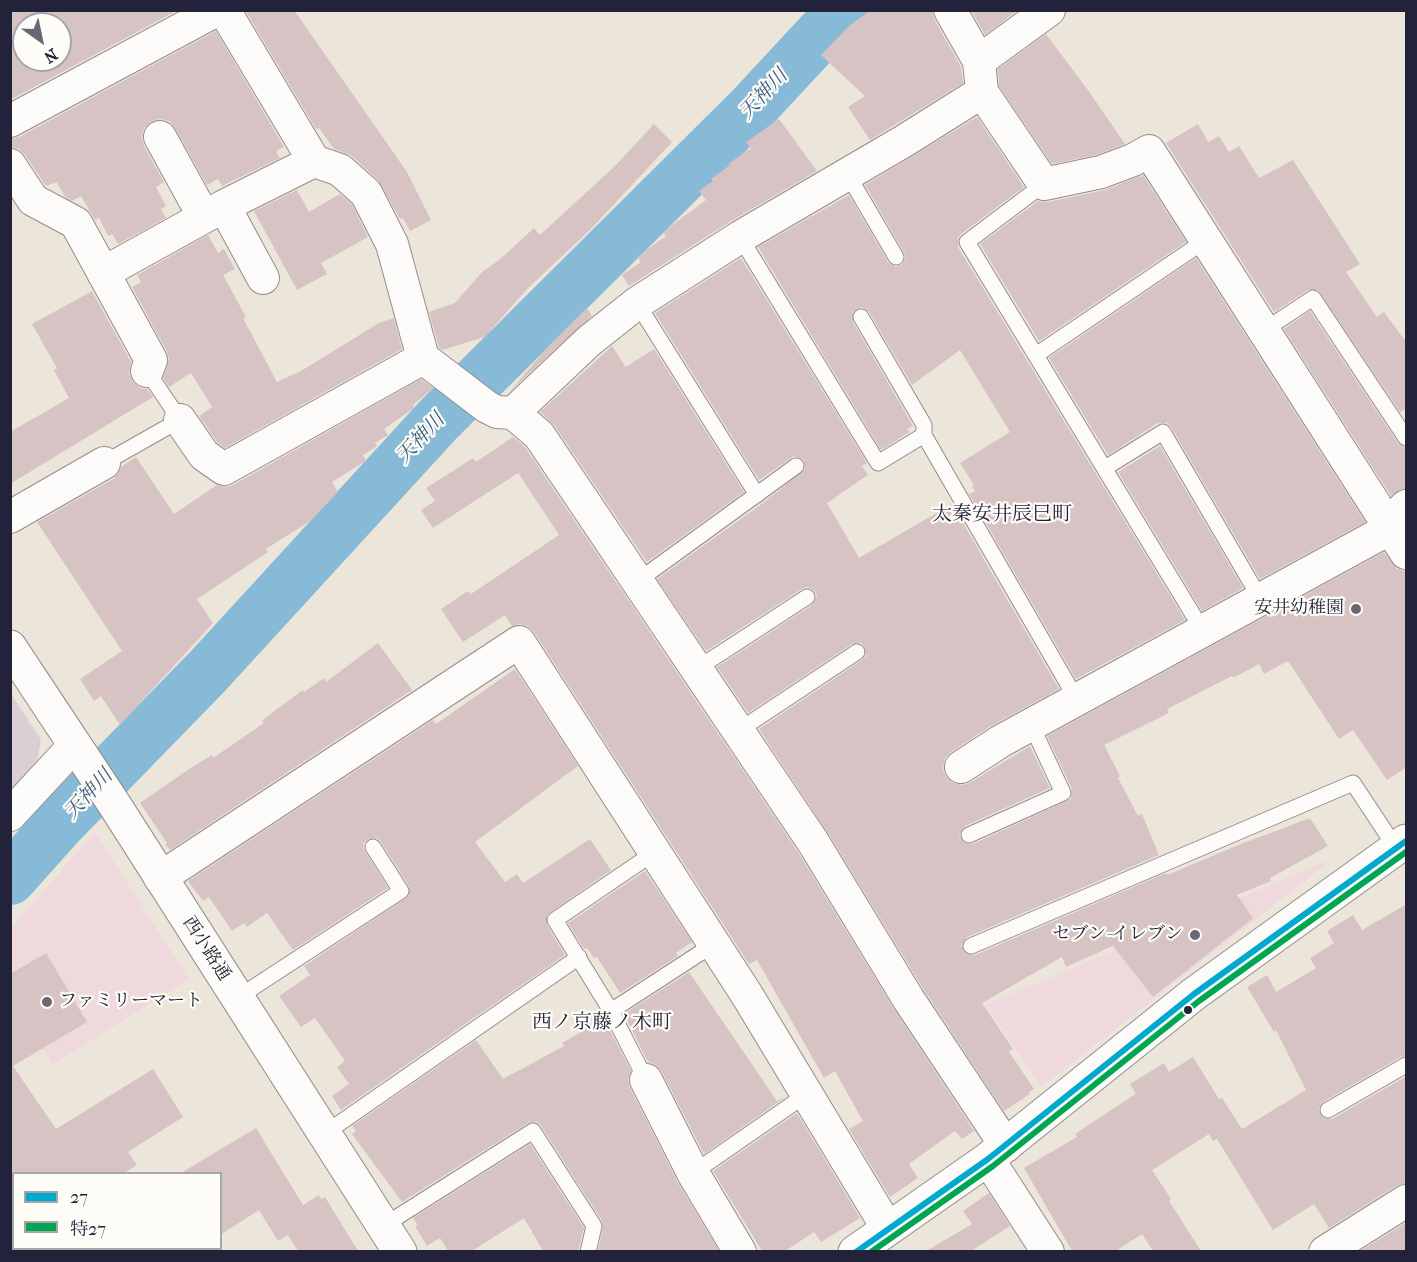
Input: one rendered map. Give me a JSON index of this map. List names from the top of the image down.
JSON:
{
  "streets": {
    "street": ["西小路通"]
  },
  "districts": ["太秦安井辰巳町", "西ノ京藤ノ木町"],
  "water": ["天神川"],
  "places": ["安井幼稚園", "セブン-イレブン", "ファミリーマート"],
  "lines": ["transit line 27", "transit line 特27"],
  "legend": ["27", "特27"],
  "north": "bottom right"
}
